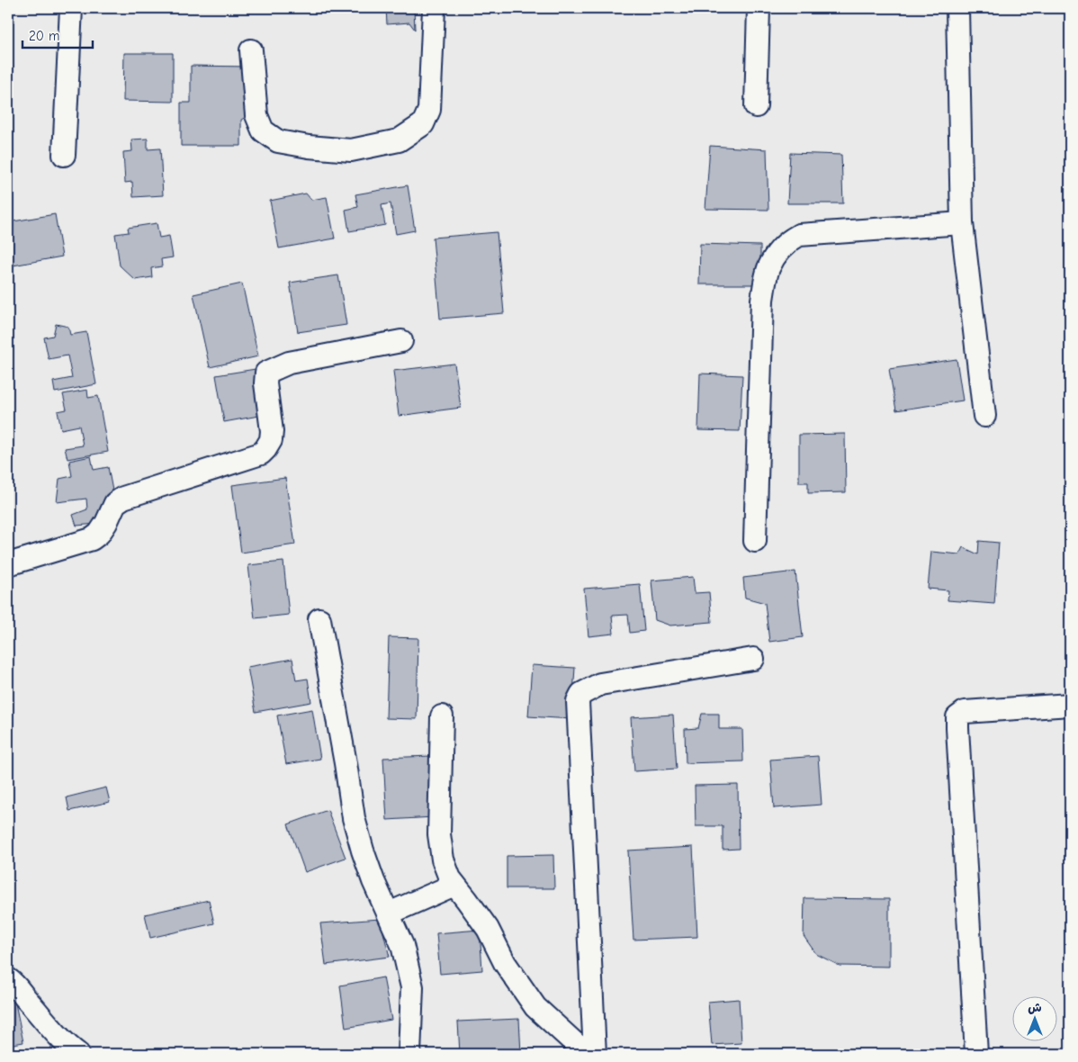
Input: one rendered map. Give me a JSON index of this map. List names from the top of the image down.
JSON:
{
  "scale_bar": "20 m",
  "north": "top"
}
